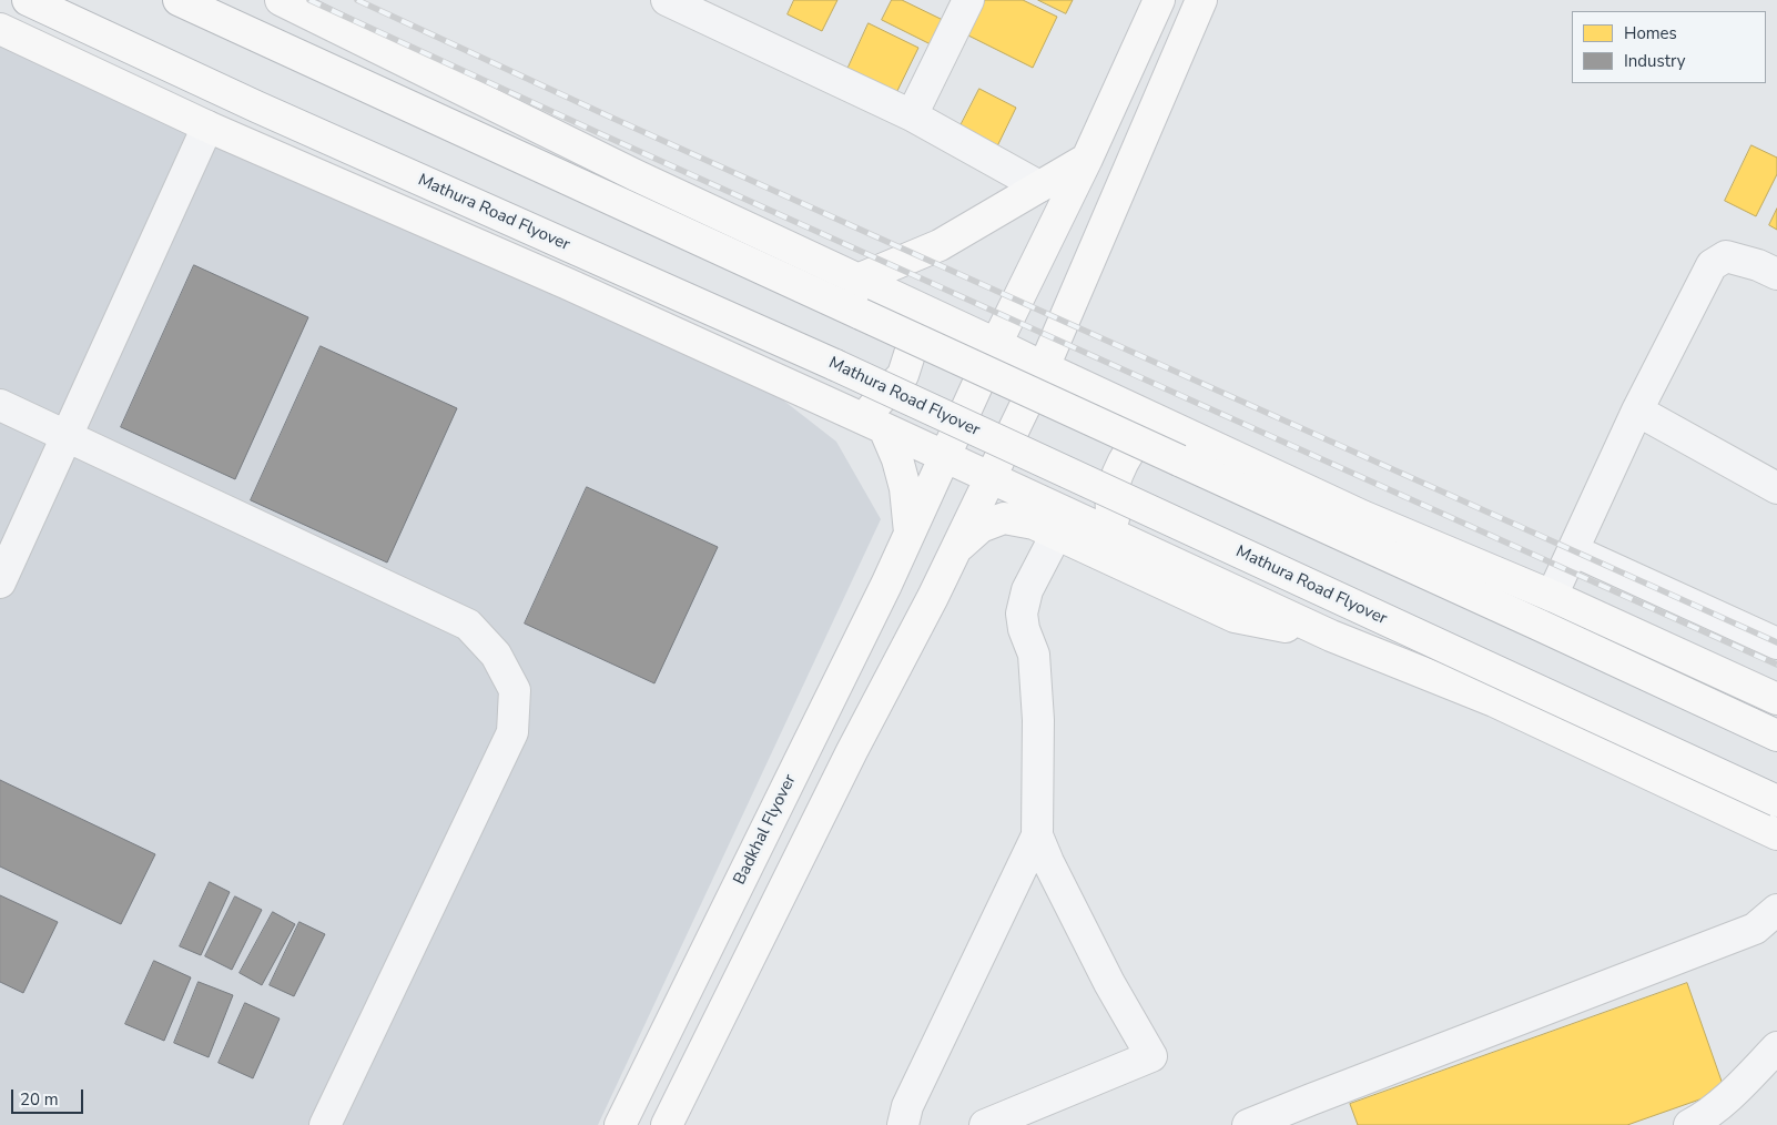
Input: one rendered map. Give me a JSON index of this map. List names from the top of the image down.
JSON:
{
  "streets": {
    "main road": ["Mathura Road Flyover", "Badkhal Flyover"]
  },
  "legend": ["Homes", "Industry"],
  "scale_bar": "20 m"
}
